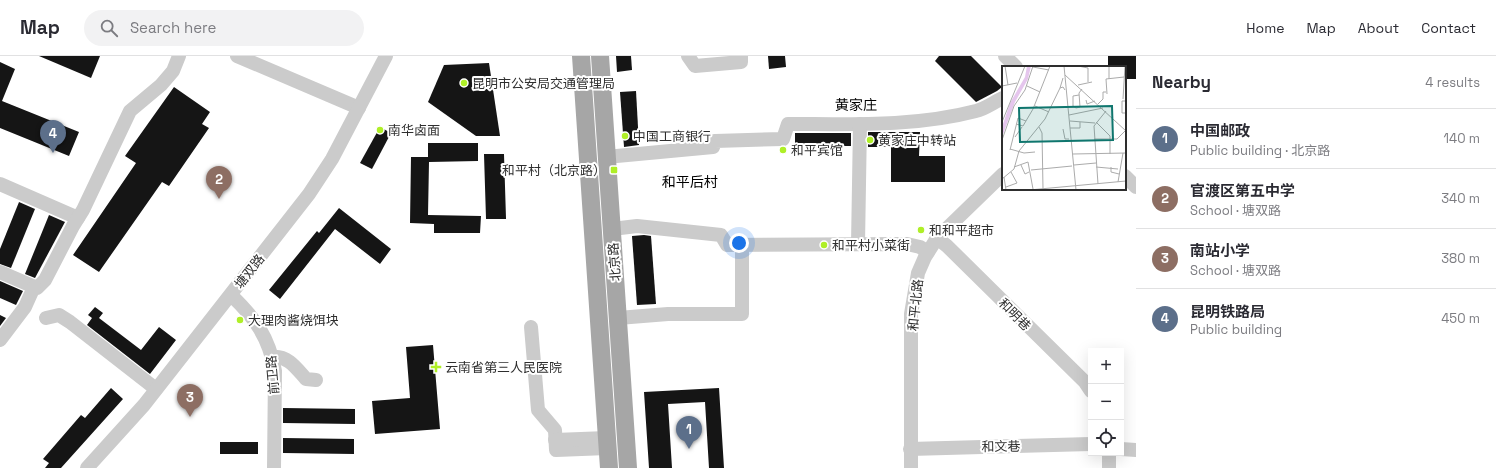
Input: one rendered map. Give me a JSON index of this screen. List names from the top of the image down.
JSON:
{
  "streets": {
    "main road": ["北京路"],
    "street": [
      "塘双路",
      "和平北路",
      "和明巷",
      "前卫路",
      "和文巷"
    ]
  },
  "crossings": [
    ["塘双路", "前卫路"],
    ["和平北路", "和明巷"],
    ["和平北路", "和文巷"]
  ],
  "districts": ["黄家庄", "和平后村"],
  "places": {
    "other": [
      "昆明市公安局交通管理局",
      "南华卤面",
      "中国工商银行",
      "黄家庄中转站",
      "和平宾馆",
      "和和平超市",
      "和平村小菜街",
      "大理肉酱烧饵块"
    ],
    "transit": ["和平村（北京路）"],
    "health": ["云南省第三人民医院"]
  },
  "page": {
    "header": "Map",
    "search": "Search here",
    "nav": [
      "Home",
      "Map",
      "About",
      "Contact"
    ],
    "heading": ["Nearby", "4 results"],
    "list": [
      {
        "mark": "1",
        "name": "中国邮政",
        "note": "Public building · 北京路",
        "value": "140 m"
      },
      {
        "mark": "2",
        "name": "官渡区第五中学",
        "note": "School · 塘双路",
        "value": "340 m"
      },
      {
        "mark": "3",
        "name": "南站小学",
        "note": "School · 塘双路",
        "value": "380 m"
      },
      {
        "mark": "4",
        "name": "昆明铁路局",
        "note": "Public building",
        "value": "450 m"
      }
    ],
    "pins": [
      "4",
      "2",
      "3",
      "1"
    ],
    "map_buttons": ["+", "−"]
  }
}
